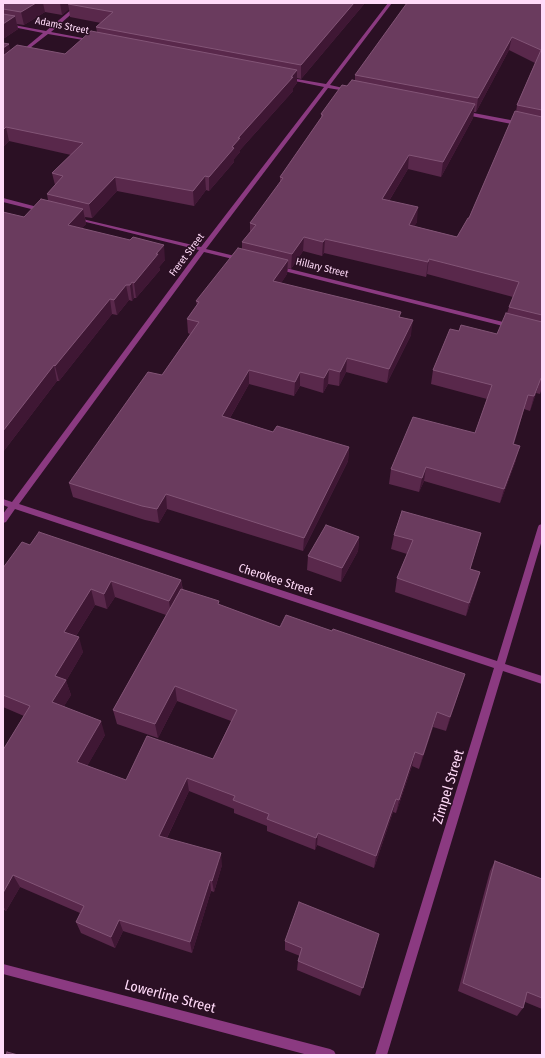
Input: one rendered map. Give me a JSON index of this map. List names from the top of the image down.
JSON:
{
  "streets": {
    "street": [
      "Adams Street",
      "Freret Street",
      "Hillary Street",
      "Cherokee Street",
      "Zimpel Street",
      "Lowerline Street"
    ]
  },
  "crossings": [
    ["Freret Street", "Cherokee Street"],
    ["Cherokee Street", "Zimpel Street"]
  ]
}
